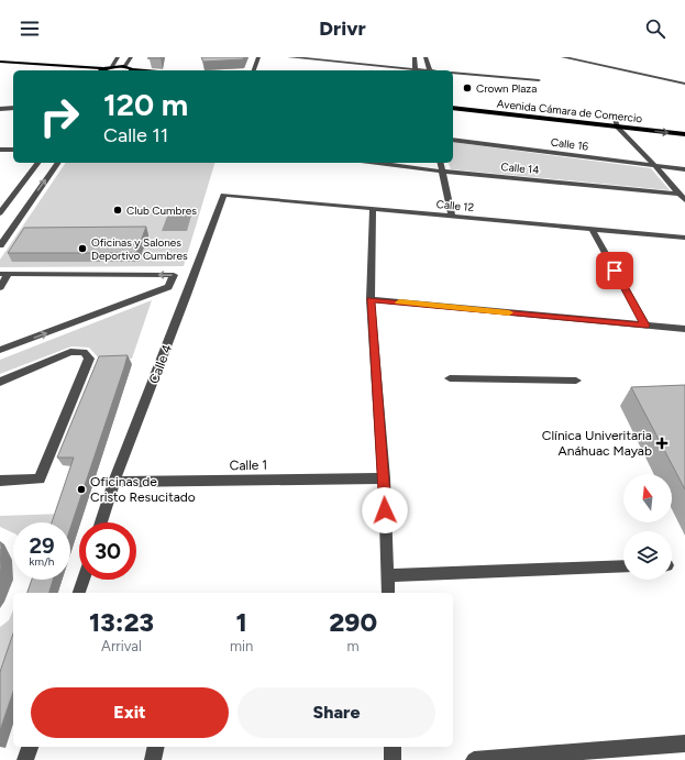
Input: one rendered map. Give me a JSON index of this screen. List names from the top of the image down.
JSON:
{
  "streets": {
    "main road": ["Avenida Cámara de Comercio"],
    "street": [
      "Calle 16",
      "Calle 14",
      "Calle 12",
      "Calle 4",
      "Calle 1"
    ]
  },
  "crossings": [
    ["Calle 12", "Calle 4"],
    ["Calle 4", "Calle 1"]
  ],
  "places": {
    "other": [
      "Crown Plaza",
      "Club Cumbres",
      "Oficinas y Salones Deportivo Cumbres",
      "Oficinas de Cristo Resucitado"
    ],
    "health": ["Clínica Univeritaria Anáhuac Mayab"]
  },
  "north": "top",
  "page": {
    "header": "Drivr",
    "turn": ["120 m", "Calle 11"],
    "speed": "29 km/h",
    "limit": "30",
    "eta": [
      "13:23",
      "Arrival",
      "1",
      "min",
      "290",
      "m"
    ],
    "buttons": ["Exit", "Share"]
  }
}
